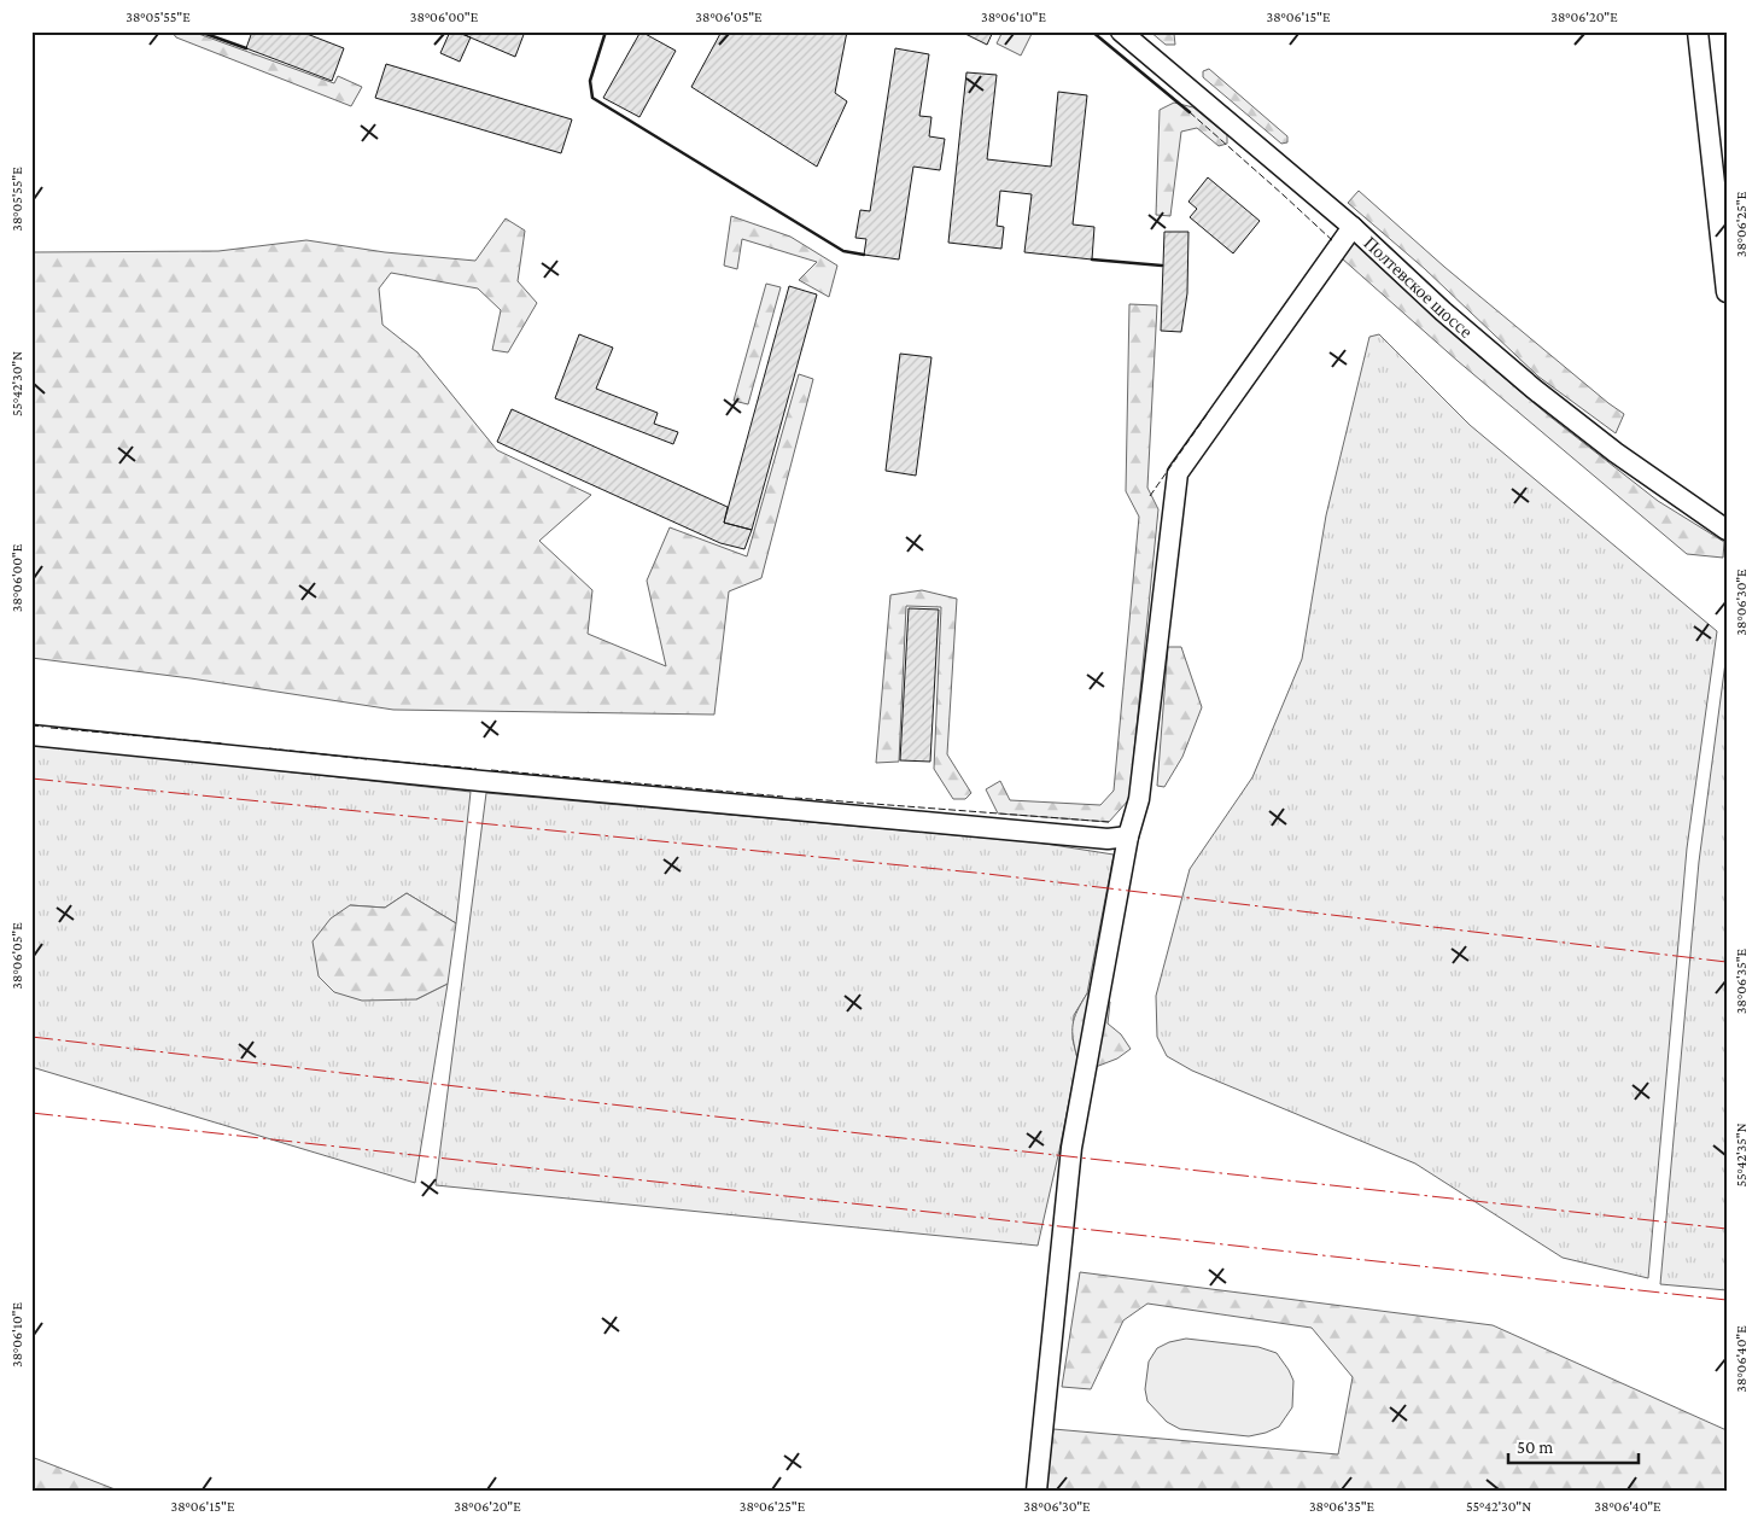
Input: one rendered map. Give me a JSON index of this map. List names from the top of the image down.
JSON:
{
  "streets": {
    "street": ["Полтевское шоссе"]
  },
  "scale_bar": "50 m",
  "coordinates": [
    "38°05'55\"E",
    "38°06'00\"E",
    "38°06'05\"E",
    "38°06'10\"E",
    "38°06'15\"E",
    "38°06'20\"E",
    "38°06'25\"E",
    "55°42'30\"N",
    "38°06'30\"E",
    "38°06'35\"E",
    "55°42'35\"N",
    "38°06'40\"E"
  ]
}
